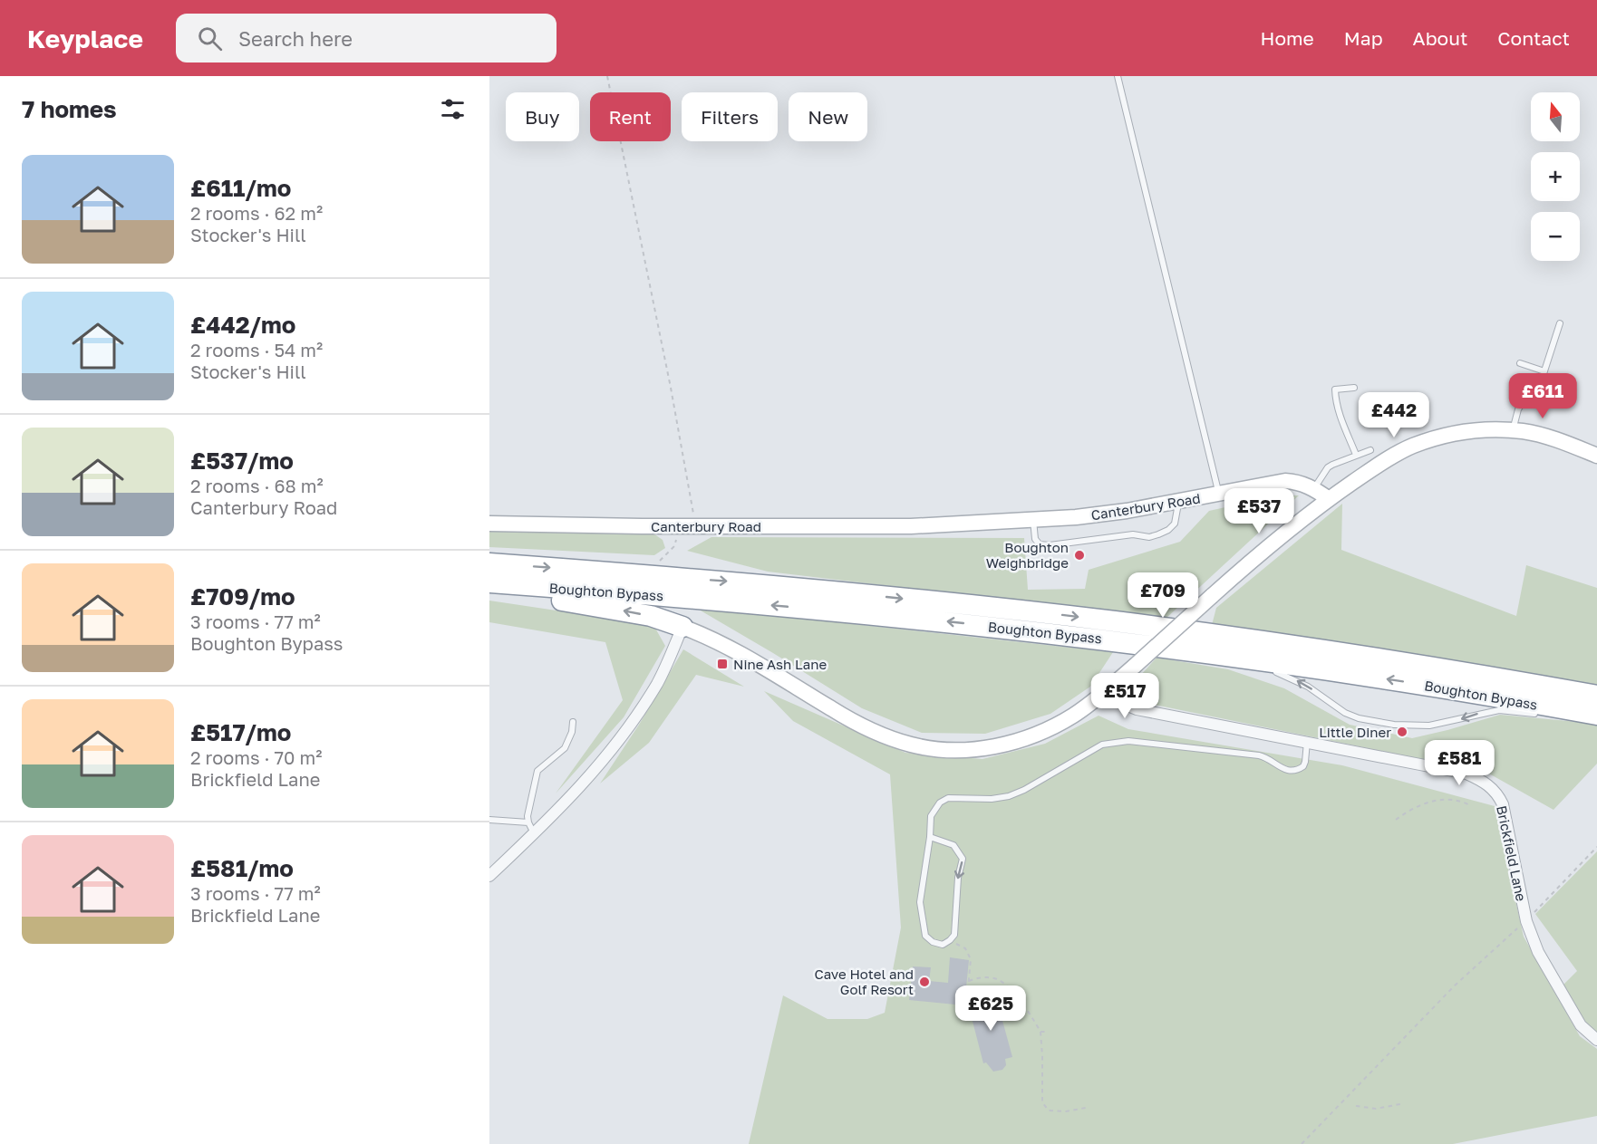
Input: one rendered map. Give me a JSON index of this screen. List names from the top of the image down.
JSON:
{
  "streets": {
    "highway": ["Boughton Bypass"],
    "street": ["Canterbury Road", "Brickfield Lane"]
  },
  "places": {
    "other": ["Boughton Weighbridge", "Little Diner", "Cave Hotel and Golf Resort"],
    "transit": ["Nine Ash Lane"]
  },
  "north": "top",
  "page": {
    "header": "Keyplace",
    "search": "Search here",
    "nav": [
      "Home",
      "Map",
      "About",
      "Contact"
    ],
    "heading": "7 homes",
    "map_buttons": ["+", "−"],
    "chip": [
      "Buy",
      "Rent",
      "Filters",
      "New"
    ],
    "list": [
      {
        "name": "£611/mo",
        "note": "2 rooms · 62 m² · Stocker's Hill"
      },
      {
        "name": "£442/mo",
        "note": "2 rooms · 54 m² · Stocker's Hill"
      },
      {
        "name": "£537/mo",
        "note": "2 rooms · 68 m² · Canterbury Road"
      },
      {
        "name": "£709/mo",
        "note": "3 rooms · 77 m² · Boughton Bypass"
      },
      {
        "name": "£517/mo",
        "note": "2 rooms · 70 m² · Brickfield Lane"
      },
      {
        "name": "£581/mo",
        "note": "3 rooms · 77 m² · Brickfield Lane"
      }
    ],
    "price": [
      "£611",
      "£442",
      "£537",
      "£709",
      "£517",
      "£581",
      "£625"
    ]
  }
}
